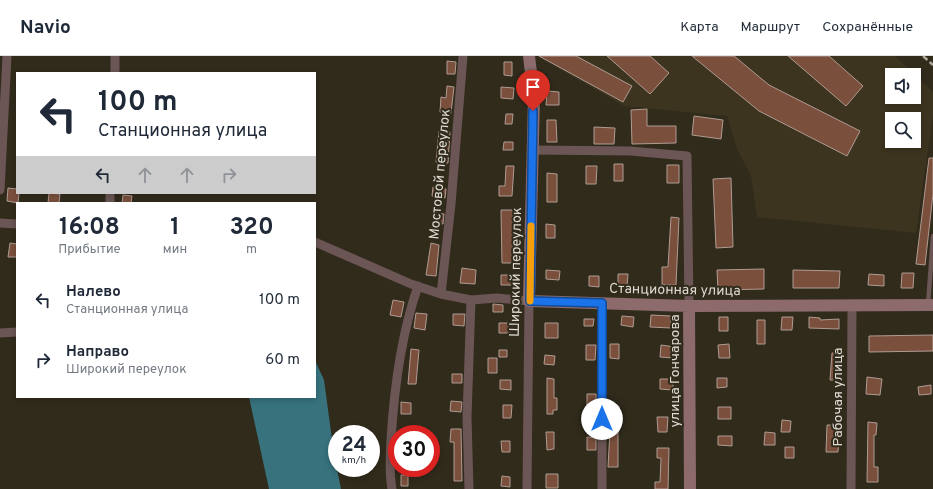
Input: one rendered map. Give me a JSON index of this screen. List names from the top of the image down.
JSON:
{
  "streets": {
    "main road": ["Широкий переулок", "Станционная улица", "улица Гончарова"],
    "street": ["Мостовой переулок", "Рабочая улица"]
  },
  "crossings": [
    ["Мостовой переулок", "Станционная улица"],
    ["Широкий переулок", "Станционная улица"],
    ["Широкий переулок", "улица Гончарова"],
    ["Станционная улица", "улица Гончарова"],
    ["Станционная улица", "Рабочая улица"]
  ],
  "page": {
    "header": "Navio",
    "nav": ["Карта", "Маршрут", "Сохранённые"],
    "turn": ["100 m", "Станционная улица"],
    "eta": [
      "16:08",
      "Прибытие",
      "1",
      "мин",
      "320",
      "m"
    ],
    "list": [
      {
        "name": "Налево",
        "note": "Станционная улица",
        "value": "100 m"
      },
      {
        "name": "Направо",
        "note": "Широкий переулок",
        "value": "60 m"
      }
    ],
    "speed": "24 km/h",
    "limit": "30"
  }
}
